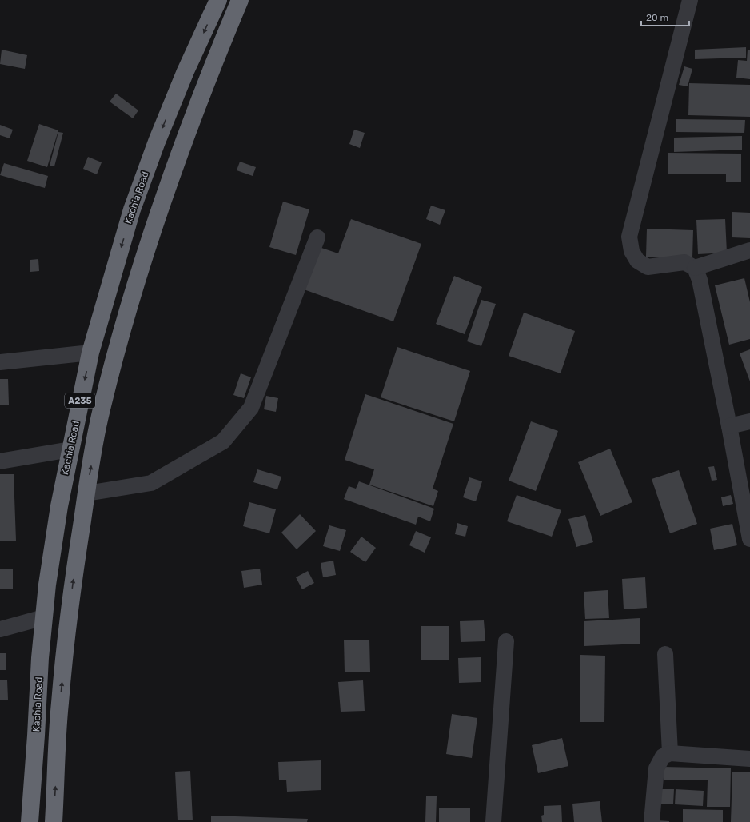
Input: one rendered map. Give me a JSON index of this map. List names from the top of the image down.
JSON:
{
  "streets": {
    "highway": ["Kachia Road", "A235"]
  },
  "scale_bar": "20 m"
}
